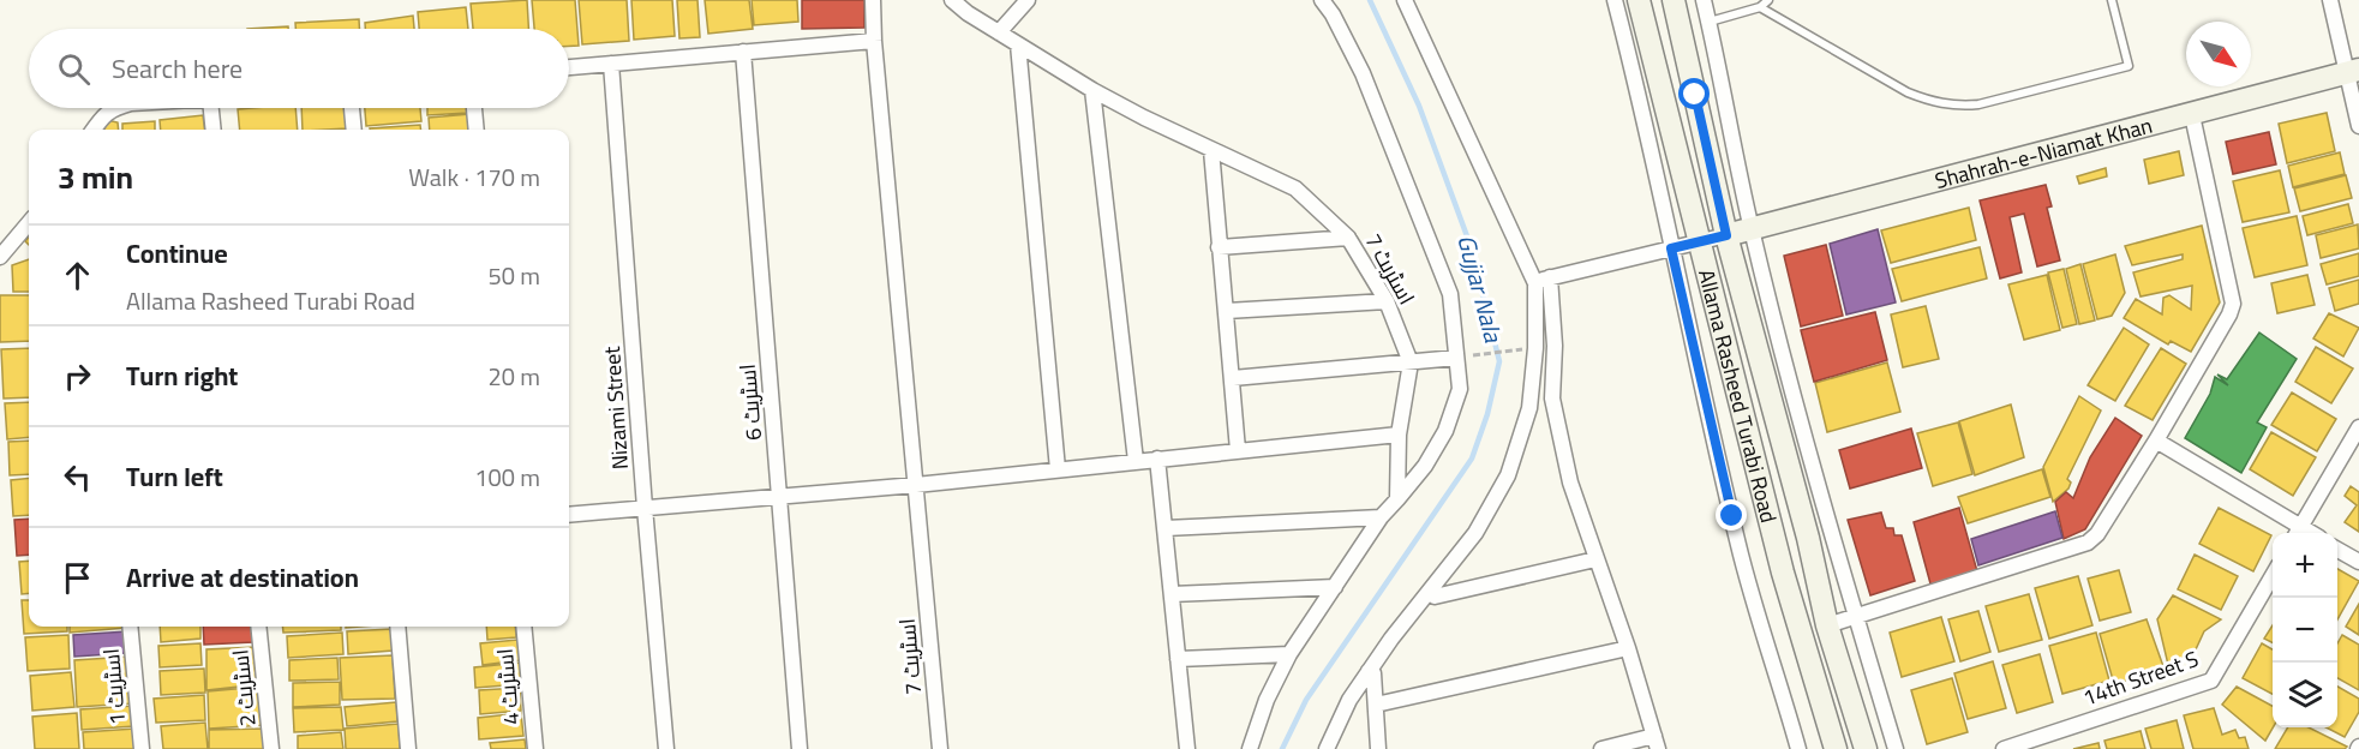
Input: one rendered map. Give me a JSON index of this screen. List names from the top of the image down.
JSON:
{
  "streets": {
    "main road": ["Shahrah-e-Niamat Khan", "Allama Rasheed Turabi Road"],
    "street": [
      "اسٹریٹ 7",
      "اسٹریٹ 6",
      "Nizami Street",
      "14th Street S",
      "اسٹریٹ 1",
      "اسٹریٹ 4",
      "اسٹریٹ 2"
    ]
  },
  "crossings": [
    ["Shahrah-e-Niamat Khan", "Allama Rasheed Turabi Road"]
  ],
  "water": ["Gujjar Nala"],
  "north": "bottom right",
  "page": {
    "search": "Search here",
    "heading": ["3 min", "Walk · 170 m"],
    "list": [
      ["Continue", "Allama Rasheed Turabi Road", "50 m"],
      ["Turn right", "20 m"],
      ["Turn left", "100 m"],
      "Arrive at destination"
    ],
    "map_buttons": ["+", "−"]
  }
}
